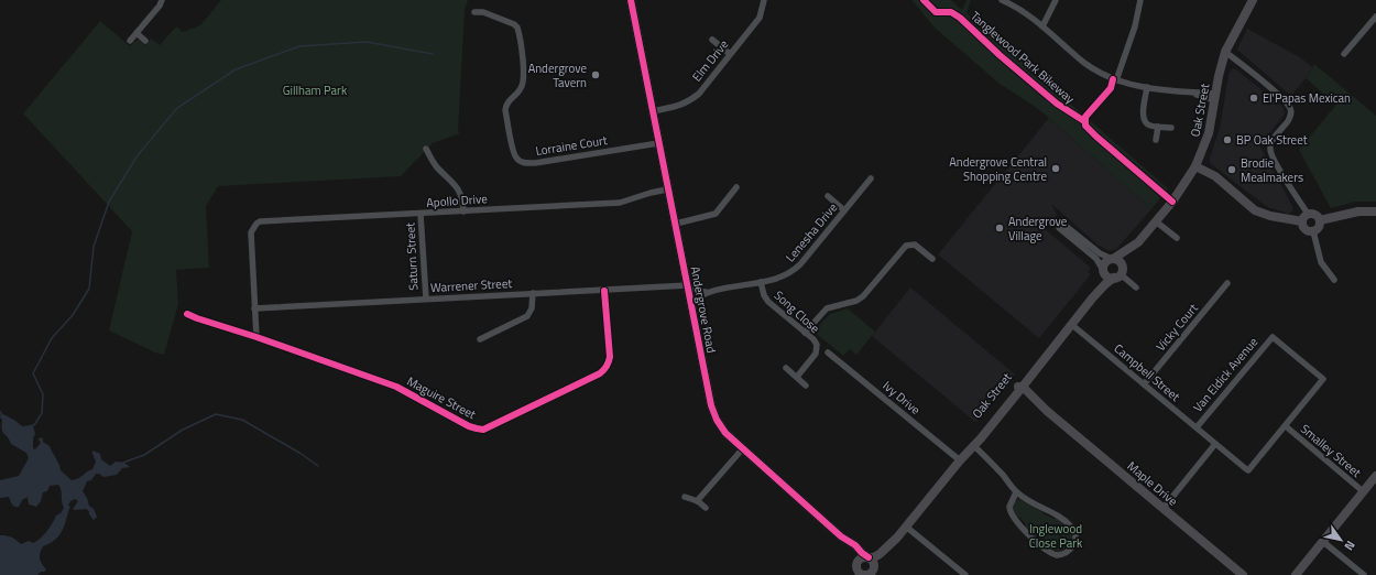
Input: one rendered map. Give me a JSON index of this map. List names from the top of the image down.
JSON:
{
  "streets": {
    "street": [
      "Elm Drive",
      "Oak Street",
      "Lorraine Court",
      "Apollo Drive",
      "Lenesha Drive",
      "Saturn Street",
      "Warrener Street",
      "Andergrove Road",
      "Song Close",
      "Vicky Court",
      "Campbell Street",
      "Van Eldick Avenue",
      "Maguire Street",
      "Ivy Drive",
      "Smalley Street",
      "Maple Drive"
    ],
    "cycle path": ["Tanglewood Park Bikeway"]
  },
  "crossings": [
    ["Elm Drive", "Andergrove Road"],
    ["Oak Street", "Andergrove Road"],
    ["Oak Street", "Campbell Street"],
    ["Oak Street", "Ivy Drive"],
    ["Oak Street", "Maple Drive"],
    ["Lorraine Court", "Andergrove Road"],
    ["Apollo Drive", "Saturn Street"],
    ["Apollo Drive", "Andergrove Road"],
    ["Lenesha Drive", "Warrener Street"],
    ["Lenesha Drive", "Andergrove Road"],
    ["Lenesha Drive", "Song Close"],
    ["Saturn Street", "Warrener Street"],
    ["Warrener Street", "Andergrove Road"],
    ["Warrener Street", "Maguire Street"],
    ["Vicky Court", "Campbell Street"],
    ["Campbell Street", "Van Eldick Avenue"],
    ["Van Eldick Avenue", "Smalley Street"]
  ],
  "parks": ["Gillham Park", "Inglewood Close Park"],
  "places": [
    "Andergrove Tavern",
    "El'Papas Mexican",
    "BP Oak Street",
    "Andergrove Central Shopping Centre",
    "Brodie Mealmakers",
    "Andergrove Village"
  ],
  "north": "bottom right"
}
